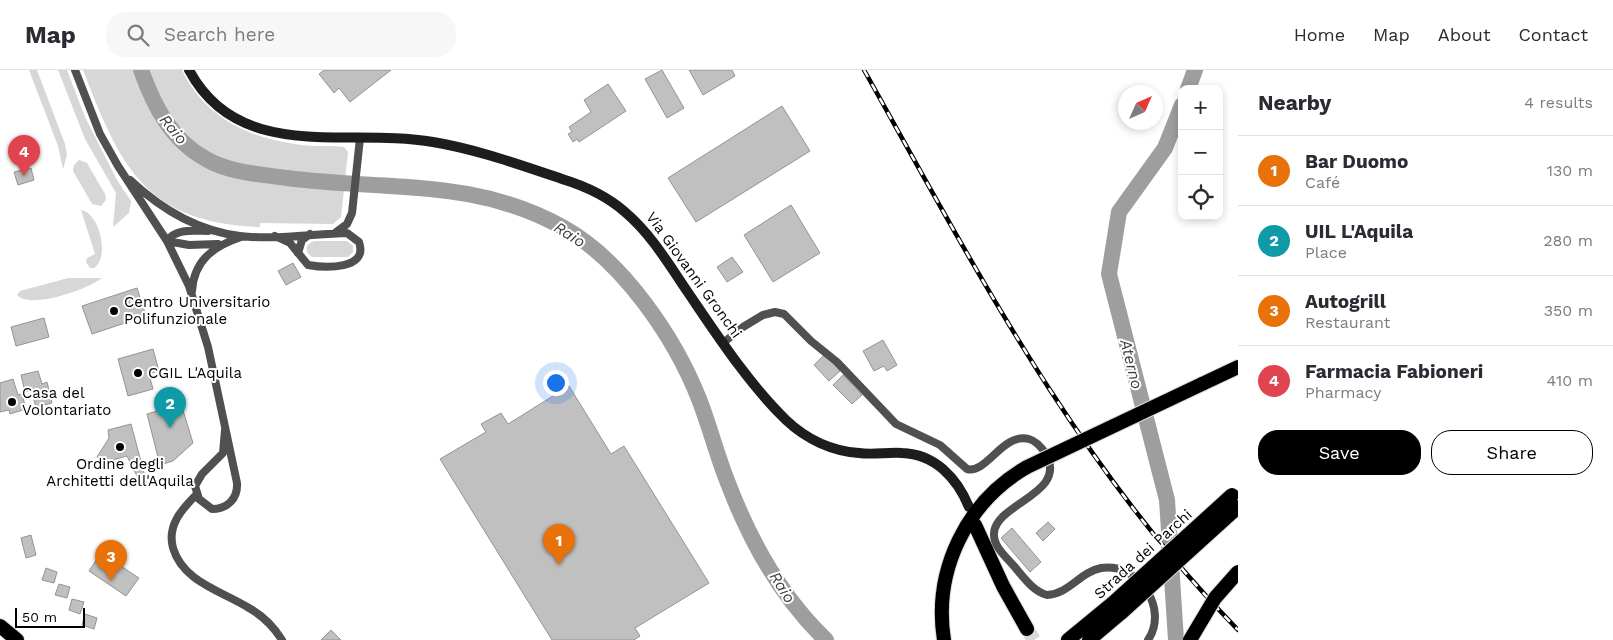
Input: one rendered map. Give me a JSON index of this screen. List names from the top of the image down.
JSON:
{
  "streets": {
    "highway": ["Strada dei Parchi"],
    "main road": ["Via Giovanni Gronchi"]
  },
  "water": ["Raio", "Aterno"],
  "places": [
    "Centro Universitario Polifunzionale",
    "CGIL L'Aquila",
    "Casa del Volontariato",
    "Ordine degli Architetti dell'Aquila"
  ],
  "scale_bar": "50 m",
  "north": "top right",
  "page": {
    "header": "Map",
    "search": "Search here",
    "nav": [
      "Home",
      "Map",
      "About",
      "Contact"
    ],
    "heading": ["Nearby", "4 results"],
    "map_buttons": ["+", "−"],
    "pins": [
      "4",
      "2",
      "1",
      "3"
    ],
    "list": [
      {
        "mark": "1",
        "name": "Bar Duomo",
        "note": "Café",
        "value": "130 m"
      },
      {
        "mark": "2",
        "name": "UIL L'Aquila",
        "note": "Place",
        "value": "280 m"
      },
      {
        "mark": "3",
        "name": "Autogrill",
        "note": "Restaurant",
        "value": "350 m"
      },
      {
        "mark": "4",
        "name": "Farmacia Fabioneri",
        "note": "Pharmacy",
        "value": "410 m"
      }
    ],
    "buttons": ["Save", "Share"],
    "scale": "50 m"
  }
}
